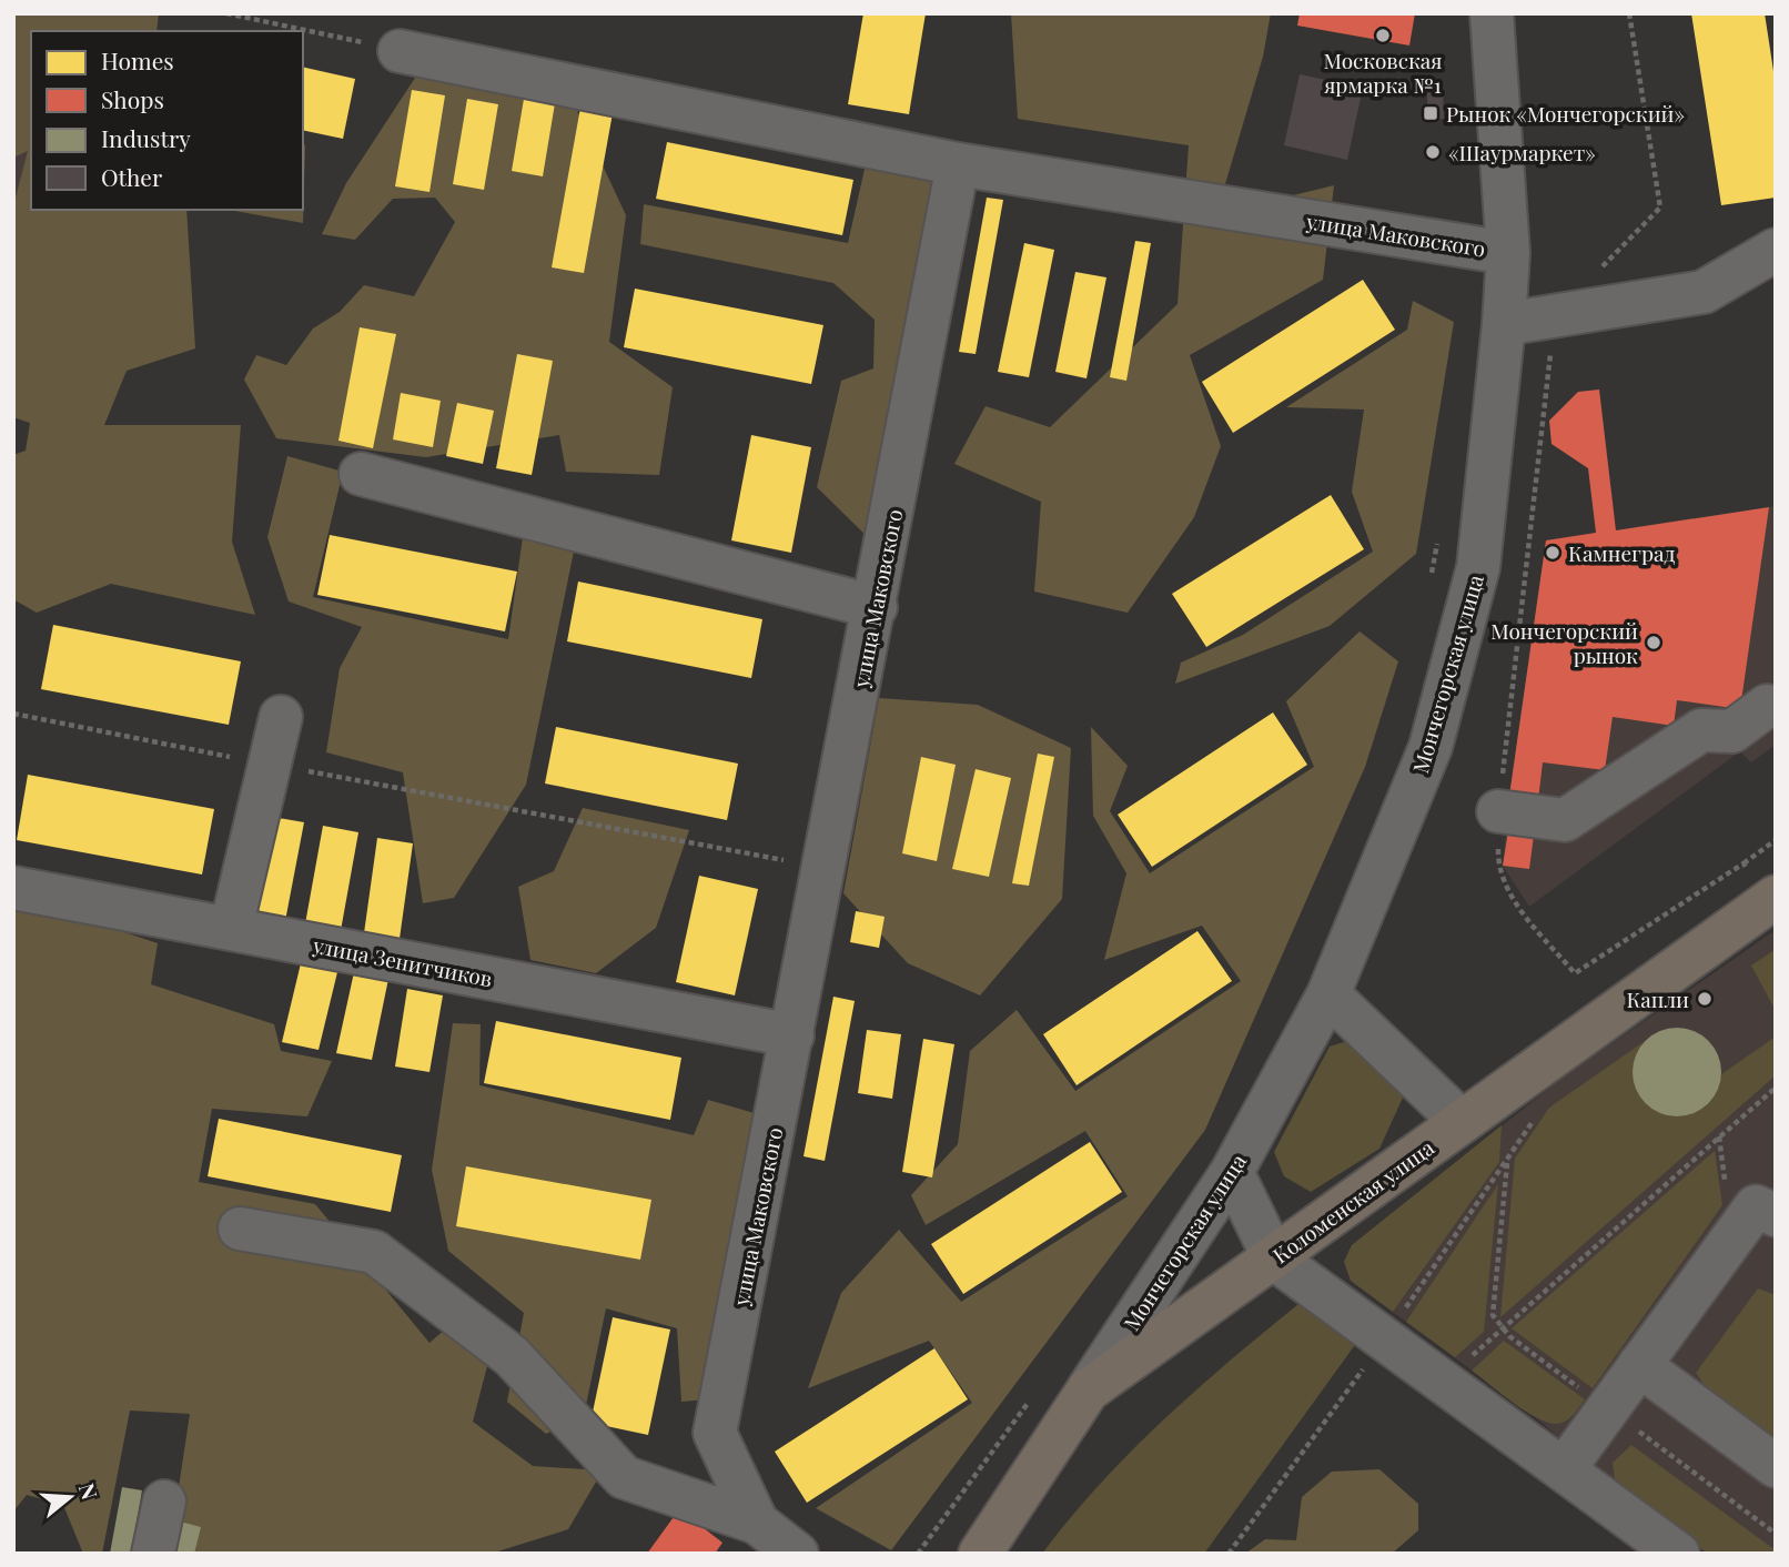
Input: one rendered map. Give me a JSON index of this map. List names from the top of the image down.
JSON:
{
  "streets": {
    "main road": ["Коломенская улица"],
    "street": ["улица Маковского", "Мончегорская улица", "улица Зенитчиков"]
  },
  "crossings": [
    ["улица Маковского", "Мончегорская улица"],
    ["улица Маковского", "улица Зенитчиков"],
    ["Мончегорская улица", "Коломенская улица"]
  ],
  "places": {
    "other": [
      "Московская ярмарка №1",
      "«Шаурмаркет»",
      "Камнеград",
      "Мончегорский рынок",
      "Капли"
    ],
    "transit": ["Рынок «Мончегорский»"]
  },
  "legend": [
    "Homes",
    "Shops",
    "Industry",
    "Other"
  ],
  "north": "right"
}
